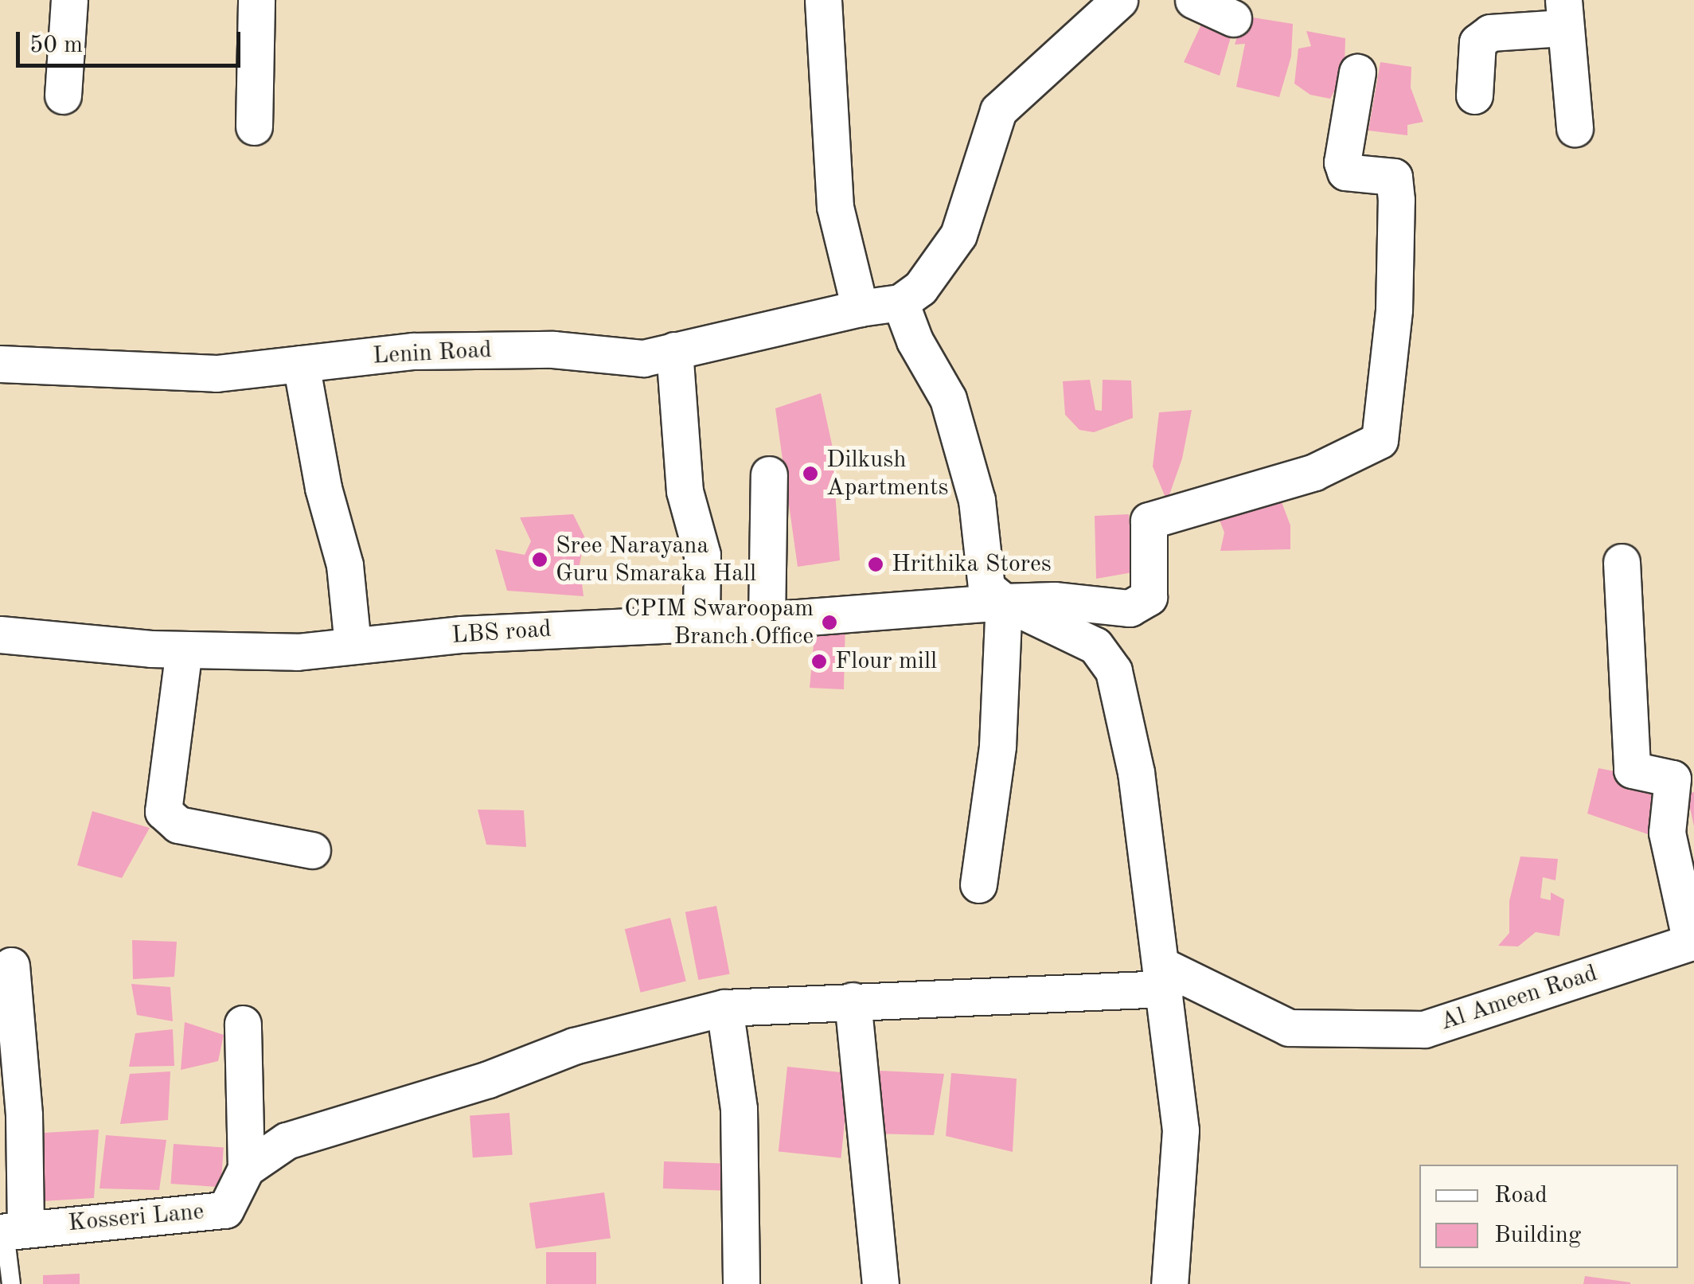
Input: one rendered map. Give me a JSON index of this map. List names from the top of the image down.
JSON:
{
  "streets": {
    "street": [
      "Lenin Road",
      "LBS road",
      "Al Ameen Road",
      "Kosseri Lane"
    ]
  },
  "places": [
    "Dilkush Apartments",
    "Sree Narayana Guru Smaraka Hall",
    "Hrithika Stores",
    "CPIM Swaroopam Branch Office",
    "Flour mill"
  ],
  "legend": ["Road", "Building"],
  "scale_bar": "50 m"
}
